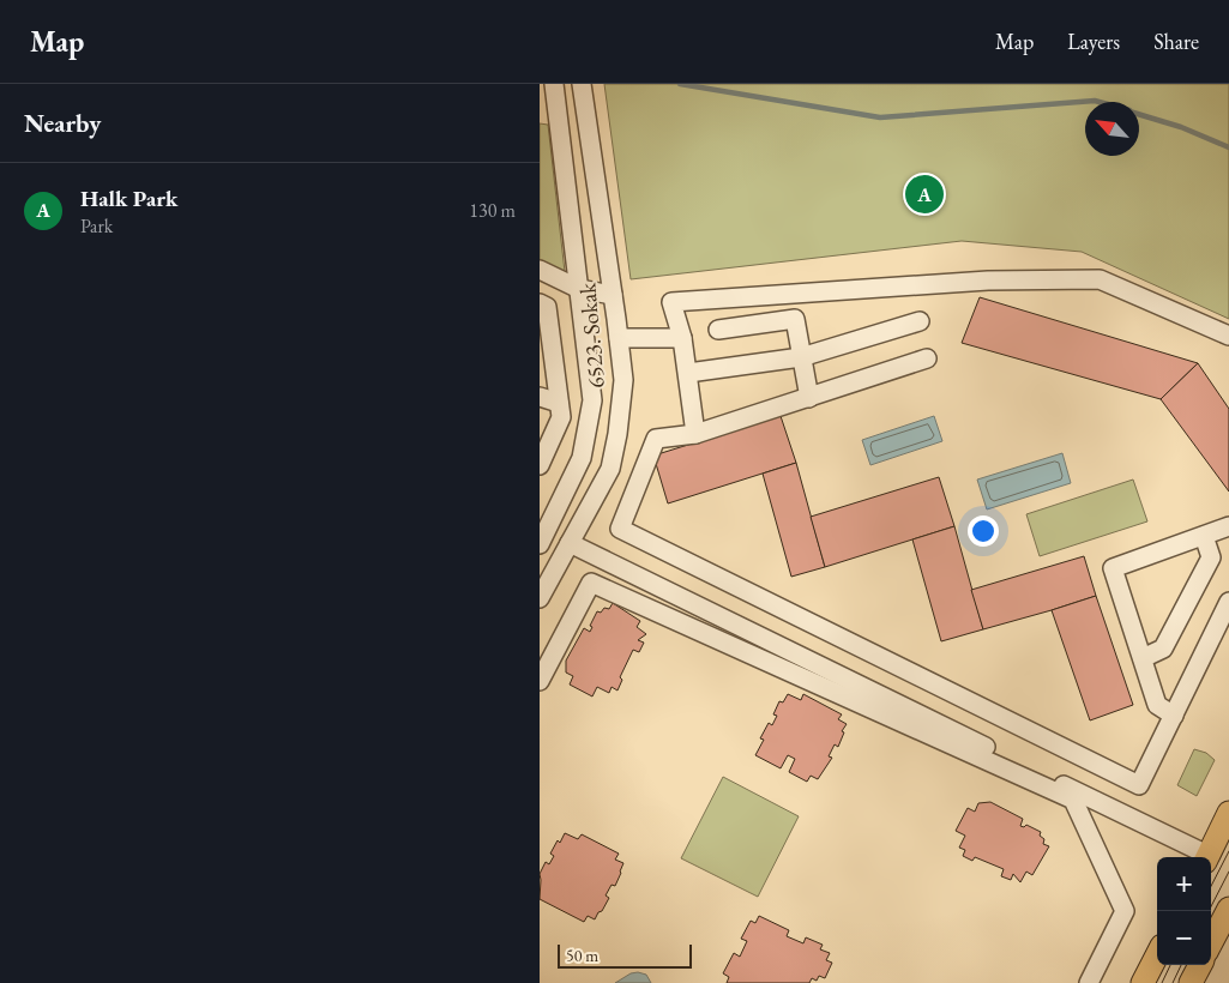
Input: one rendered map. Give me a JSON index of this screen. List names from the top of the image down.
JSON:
{
  "streets": {
    "street": ["6523. Sokak"]
  },
  "scale_bar": "50 m",
  "north": "top left",
  "page": {
    "header": "Map",
    "nav": ["Map", "Layers", "Share"],
    "heading": "Nearby",
    "list": [
      {
        "mark": "A",
        "name": "Halk Park",
        "note": "Park",
        "value": "130 m"
      }
    ],
    "pins": "A",
    "map_buttons": ["+", "−"],
    "scale": "50 m"
  }
}
